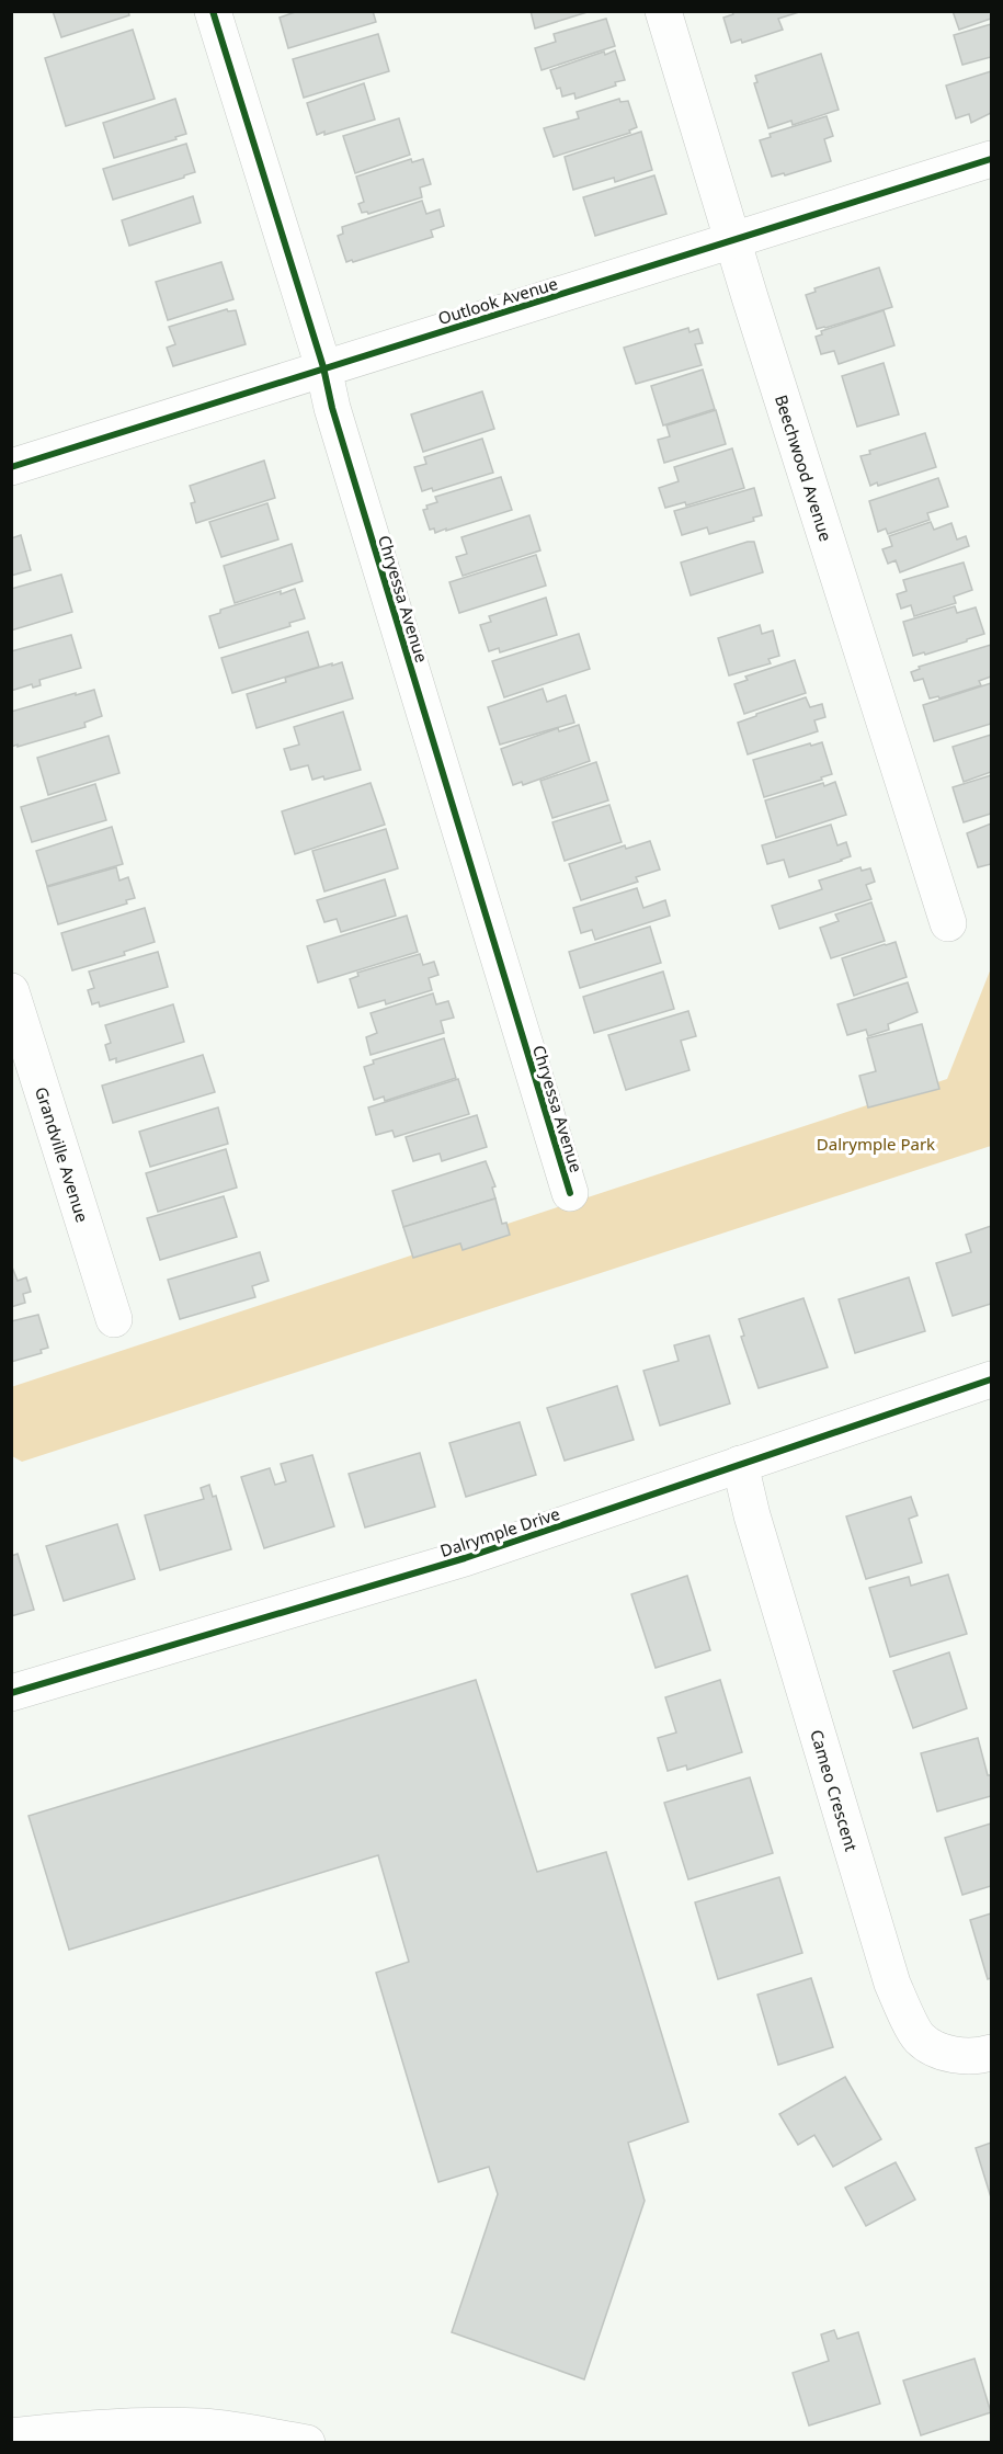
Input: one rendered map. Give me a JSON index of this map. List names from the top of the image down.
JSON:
{
  "streets": {
    "street": [
      "Outlook Avenue",
      "Beechwood Avenue",
      "Chryessa Avenue",
      "Grandville Avenue",
      "Dalrymple Drive",
      "Cameo Crescent"
    ]
  },
  "crossings": [
    ["Outlook Avenue", "Beechwood Avenue"],
    ["Outlook Avenue", "Chryessa Avenue"],
    ["Dalrymple Drive", "Cameo Crescent"]
  ],
  "parks": ["Dalrymple Park"]
}
